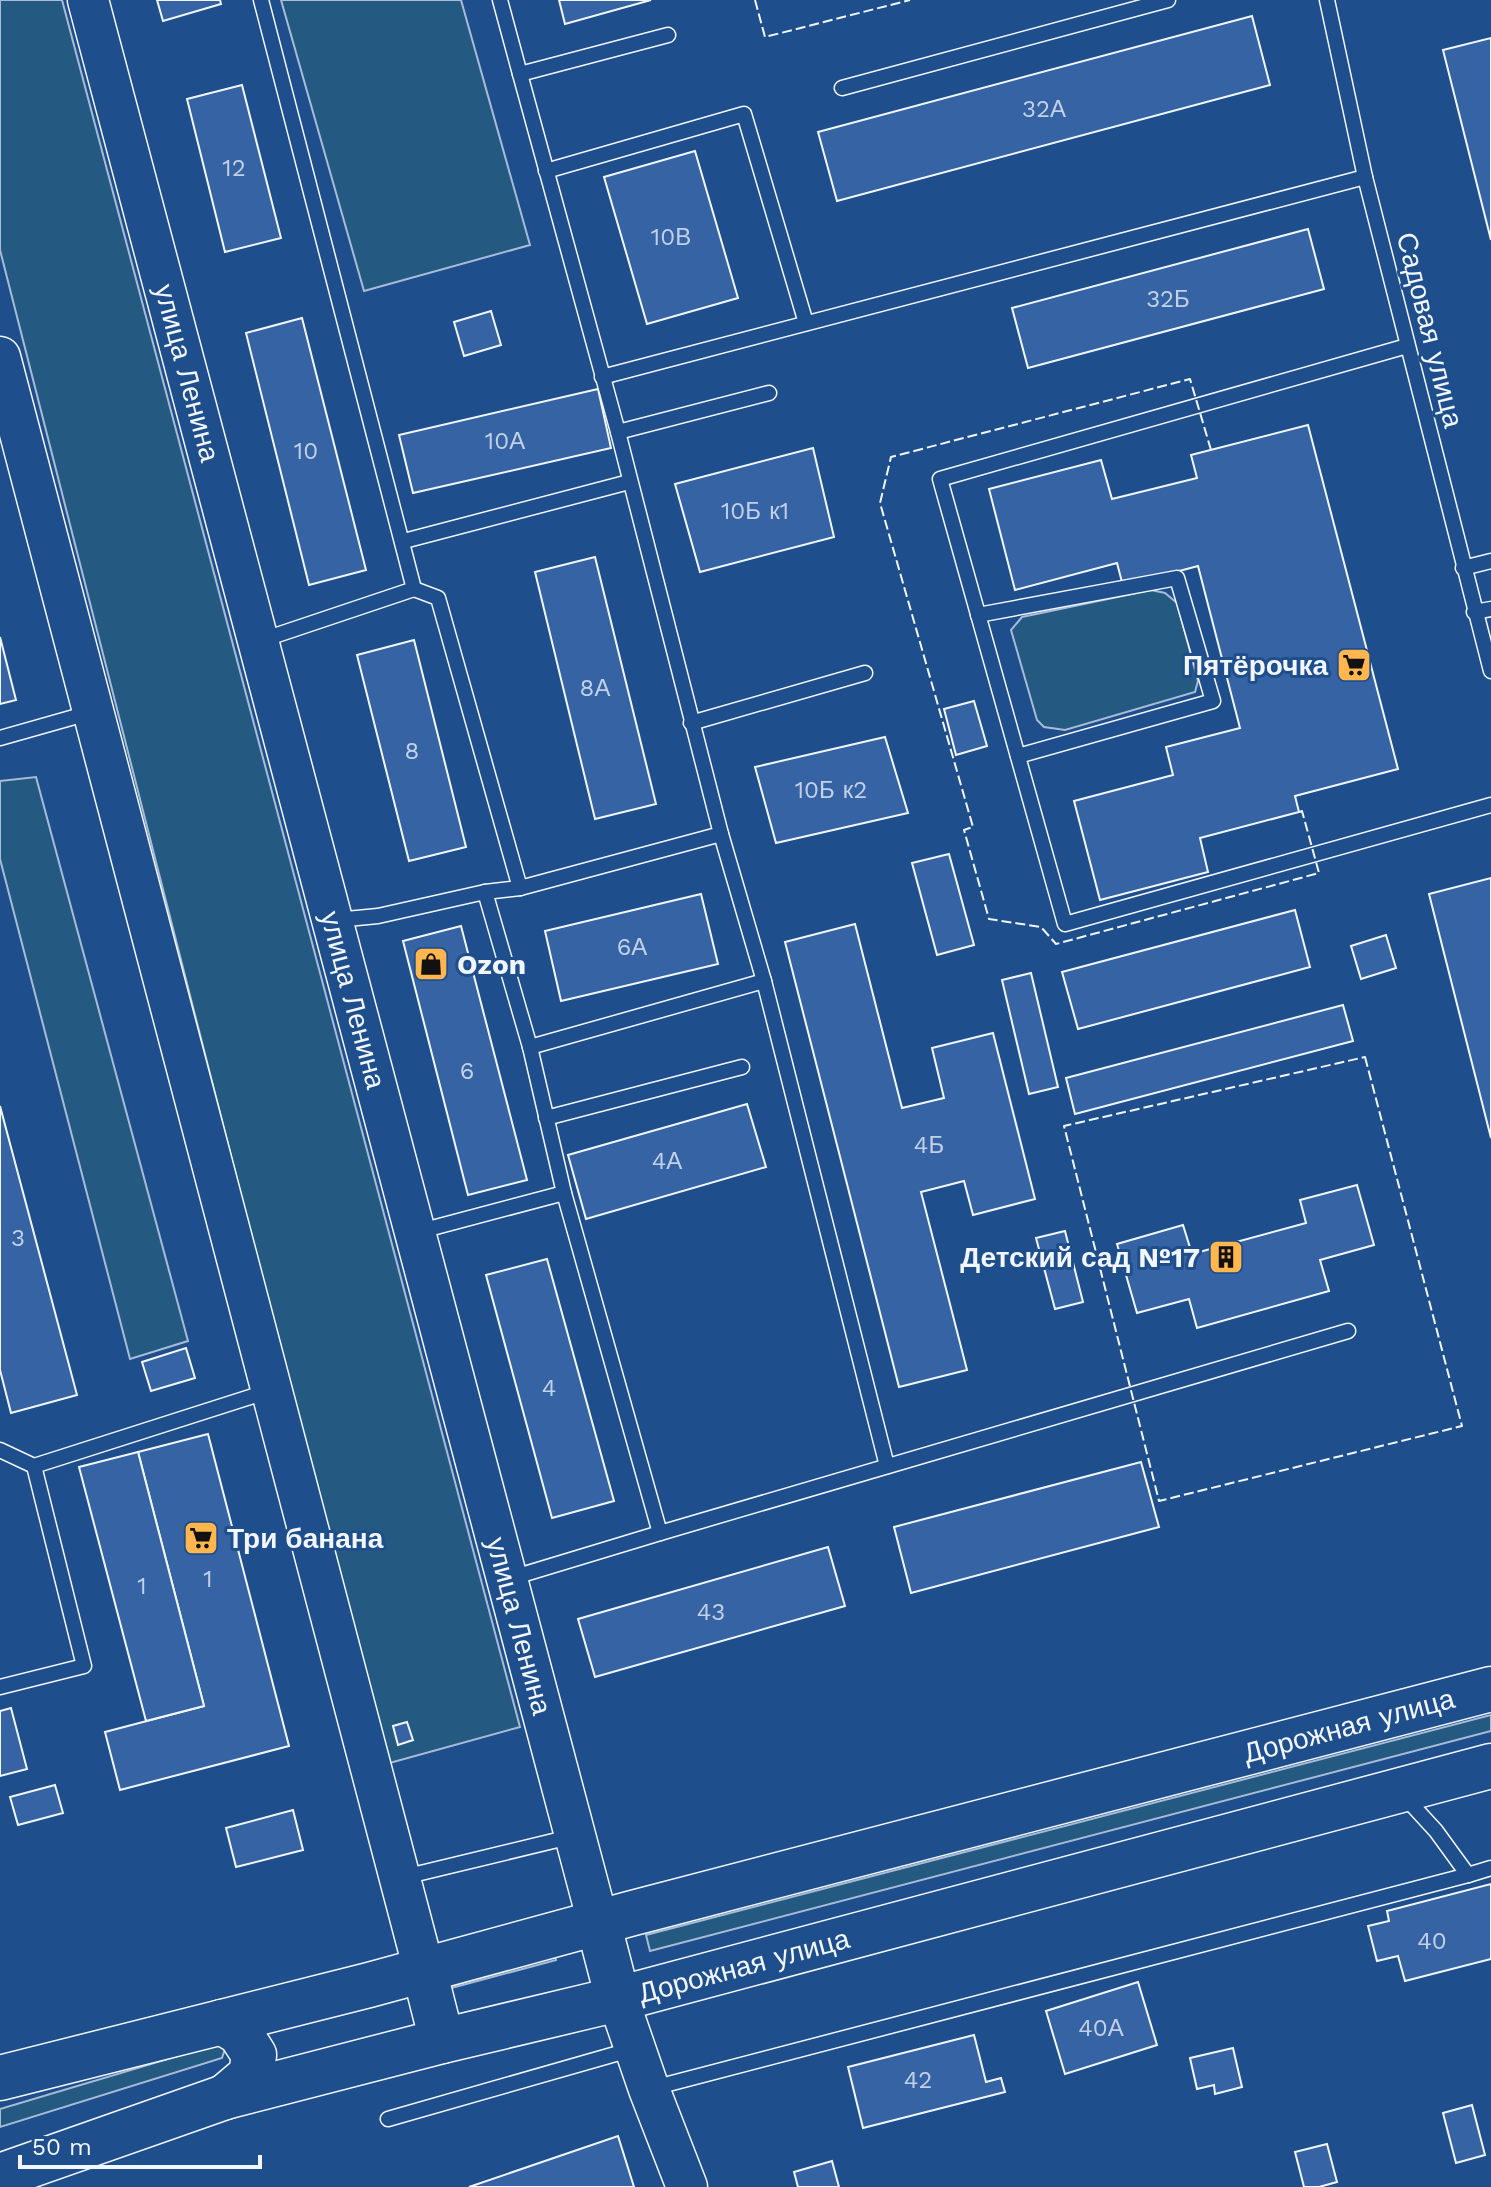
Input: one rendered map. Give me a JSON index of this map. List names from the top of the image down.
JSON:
{
  "streets": {
    "main road": ["улица Ленина", "Дорожная улица"],
    "lane": ["Садовая улица"]
  },
  "crossings": [
    ["улица Ленина", "Дорожная улица"]
  ],
  "places": {
    "supermarket": ["Пятёрочка", "Три банана"],
    "shop": ["Ozon"],
    "building": ["Детский сад №17"]
  },
  "house_numbers": [
    "32А",
    "12",
    "10В",
    "32Б",
    "10А",
    "10",
    "10Б к1",
    "8А",
    "8",
    "10Б к2",
    "6А",
    "6",
    "4Б",
    "4А",
    "3",
    "4",
    "1",
    "1",
    "43",
    "40",
    "40А",
    "42"
  ],
  "scale_bar": "50 m"
}
